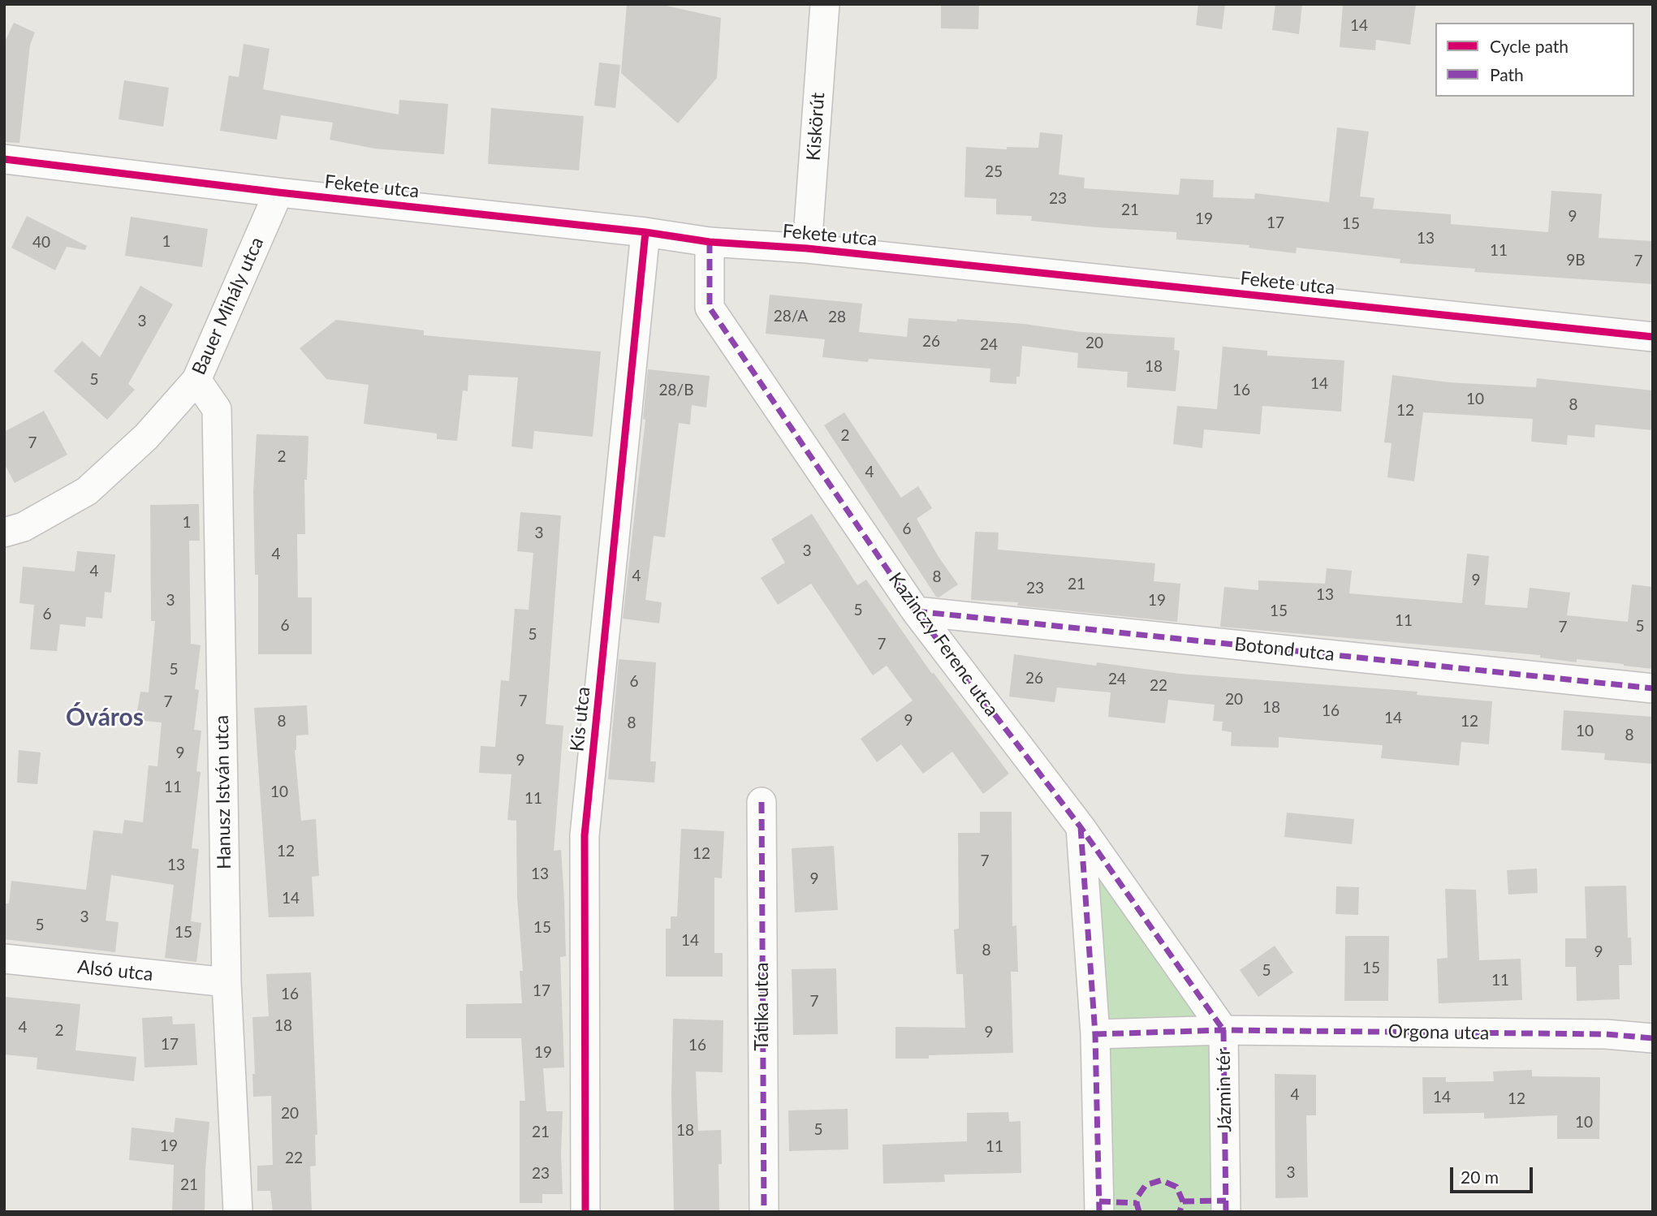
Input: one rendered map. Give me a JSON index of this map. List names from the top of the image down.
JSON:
{
  "streets": {
    "street": [
      "Kiskörút",
      "Fekete utca",
      "Bauer Mihály utca",
      "Kazinczy Ferenc utca",
      "Botond utca",
      "Kis utca",
      "Hanusz István utca",
      "Alsó utca",
      "Tátika utca",
      "Orgona utca",
      "Jázmin tér"
    ]
  },
  "crossings": [
    ["Kiskörút", "Fekete utca"],
    ["Fekete utca", "Bauer Mihály utca"],
    ["Fekete utca", "Kazinczy Ferenc utca"],
    ["Fekete utca", "Kis utca"],
    ["Bauer Mihály utca", "Hanusz István utca"],
    ["Kazinczy Ferenc utca", "Botond utca"],
    ["Kazinczy Ferenc utca", "Orgona utca"],
    ["Kazinczy Ferenc utca", "Jázmin tér"],
    ["Hanusz István utca", "Alsó utca"],
    ["Orgona utca", "Jázmin tér"]
  ],
  "districts": ["Óváros"],
  "house_numbers": [
    "14",
    "25",
    "23",
    "21",
    "9",
    "19",
    "17",
    "15",
    "13",
    "1",
    "40",
    "11",
    "9B",
    "7",
    "28/A",
    "28",
    "3",
    "26",
    "20",
    "24",
    "18",
    "5",
    "14",
    "28/B",
    "16",
    "10",
    "8",
    "12",
    "2",
    "7",
    "2",
    "4",
    "1",
    "6",
    "3",
    "3",
    "4",
    "4",
    "4",
    "8",
    "9",
    "21",
    "23",
    "13",
    "3",
    "19",
    "5",
    "15",
    "6",
    "11",
    "6",
    "5",
    "7",
    "5",
    "7",
    "5",
    "26",
    "24",
    "6",
    "22",
    "20",
    "7",
    "7",
    "18",
    "16",
    "14",
    "9",
    "8",
    "12",
    "8",
    "10",
    "8",
    "9",
    "9",
    "11",
    "10",
    "11",
    "12",
    "12",
    "7",
    "13",
    "13",
    "9",
    "14",
    "3",
    "5",
    "15",
    "15",
    "14",
    "8",
    "9",
    "15",
    "5",
    "11",
    "17",
    "16",
    "7",
    "18",
    "4",
    "2",
    "9",
    "17",
    "16",
    "19",
    "4",
    "14",
    "12",
    "20",
    "10",
    "5",
    "18",
    "21",
    "19",
    "11",
    "22",
    "3",
    "23",
    "21"
  ],
  "legend": ["Cycle path", "Path"],
  "scale_bar": "20 m"
}
